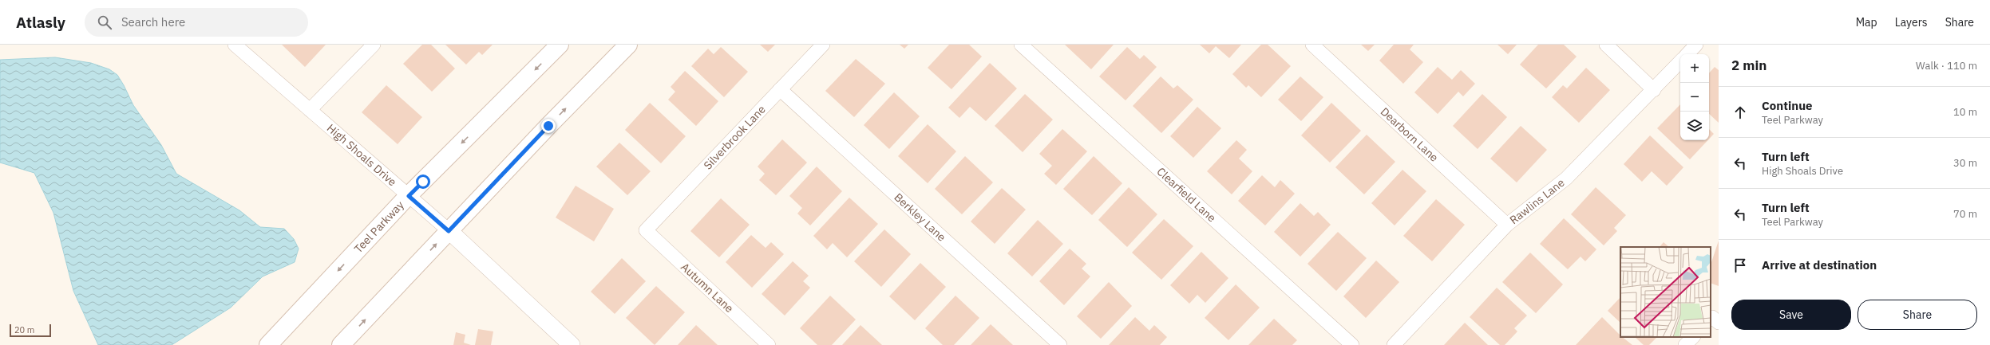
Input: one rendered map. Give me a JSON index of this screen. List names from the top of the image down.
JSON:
{
  "streets": {
    "main road": ["Teel Parkway"],
    "street": [
      "Dearborn Lane",
      "Silverbrook Lane",
      "High Shoals Drive",
      "Clearfield Lane",
      "Rawlins Lane",
      "Berkley Lane",
      "Autumn Lane"
    ]
  },
  "crossings": [
    ["Dearborn Lane", "Rawlins Lane"],
    ["Silverbrook Lane", "Berkley Lane"],
    ["Silverbrook Lane", "Autumn Lane"],
    ["High Shoals Drive", "Teel Parkway"]
  ],
  "scale_bar": "20 m",
  "page": {
    "header": "Atlasly",
    "search": "Search here",
    "nav": ["Map", "Layers", "Share"],
    "heading": ["2 min", "Walk · 110 m"],
    "map_buttons": ["+", "−"],
    "list": [
      ["Continue", "Teel Parkway", "10 m"],
      ["Turn left", "High Shoals Drive", "30 m"],
      ["Turn left", "Teel Parkway", "70 m"],
      "Arrive at destination"
    ],
    "buttons": ["Save", "Share"],
    "scale": "20 m"
  }
}
